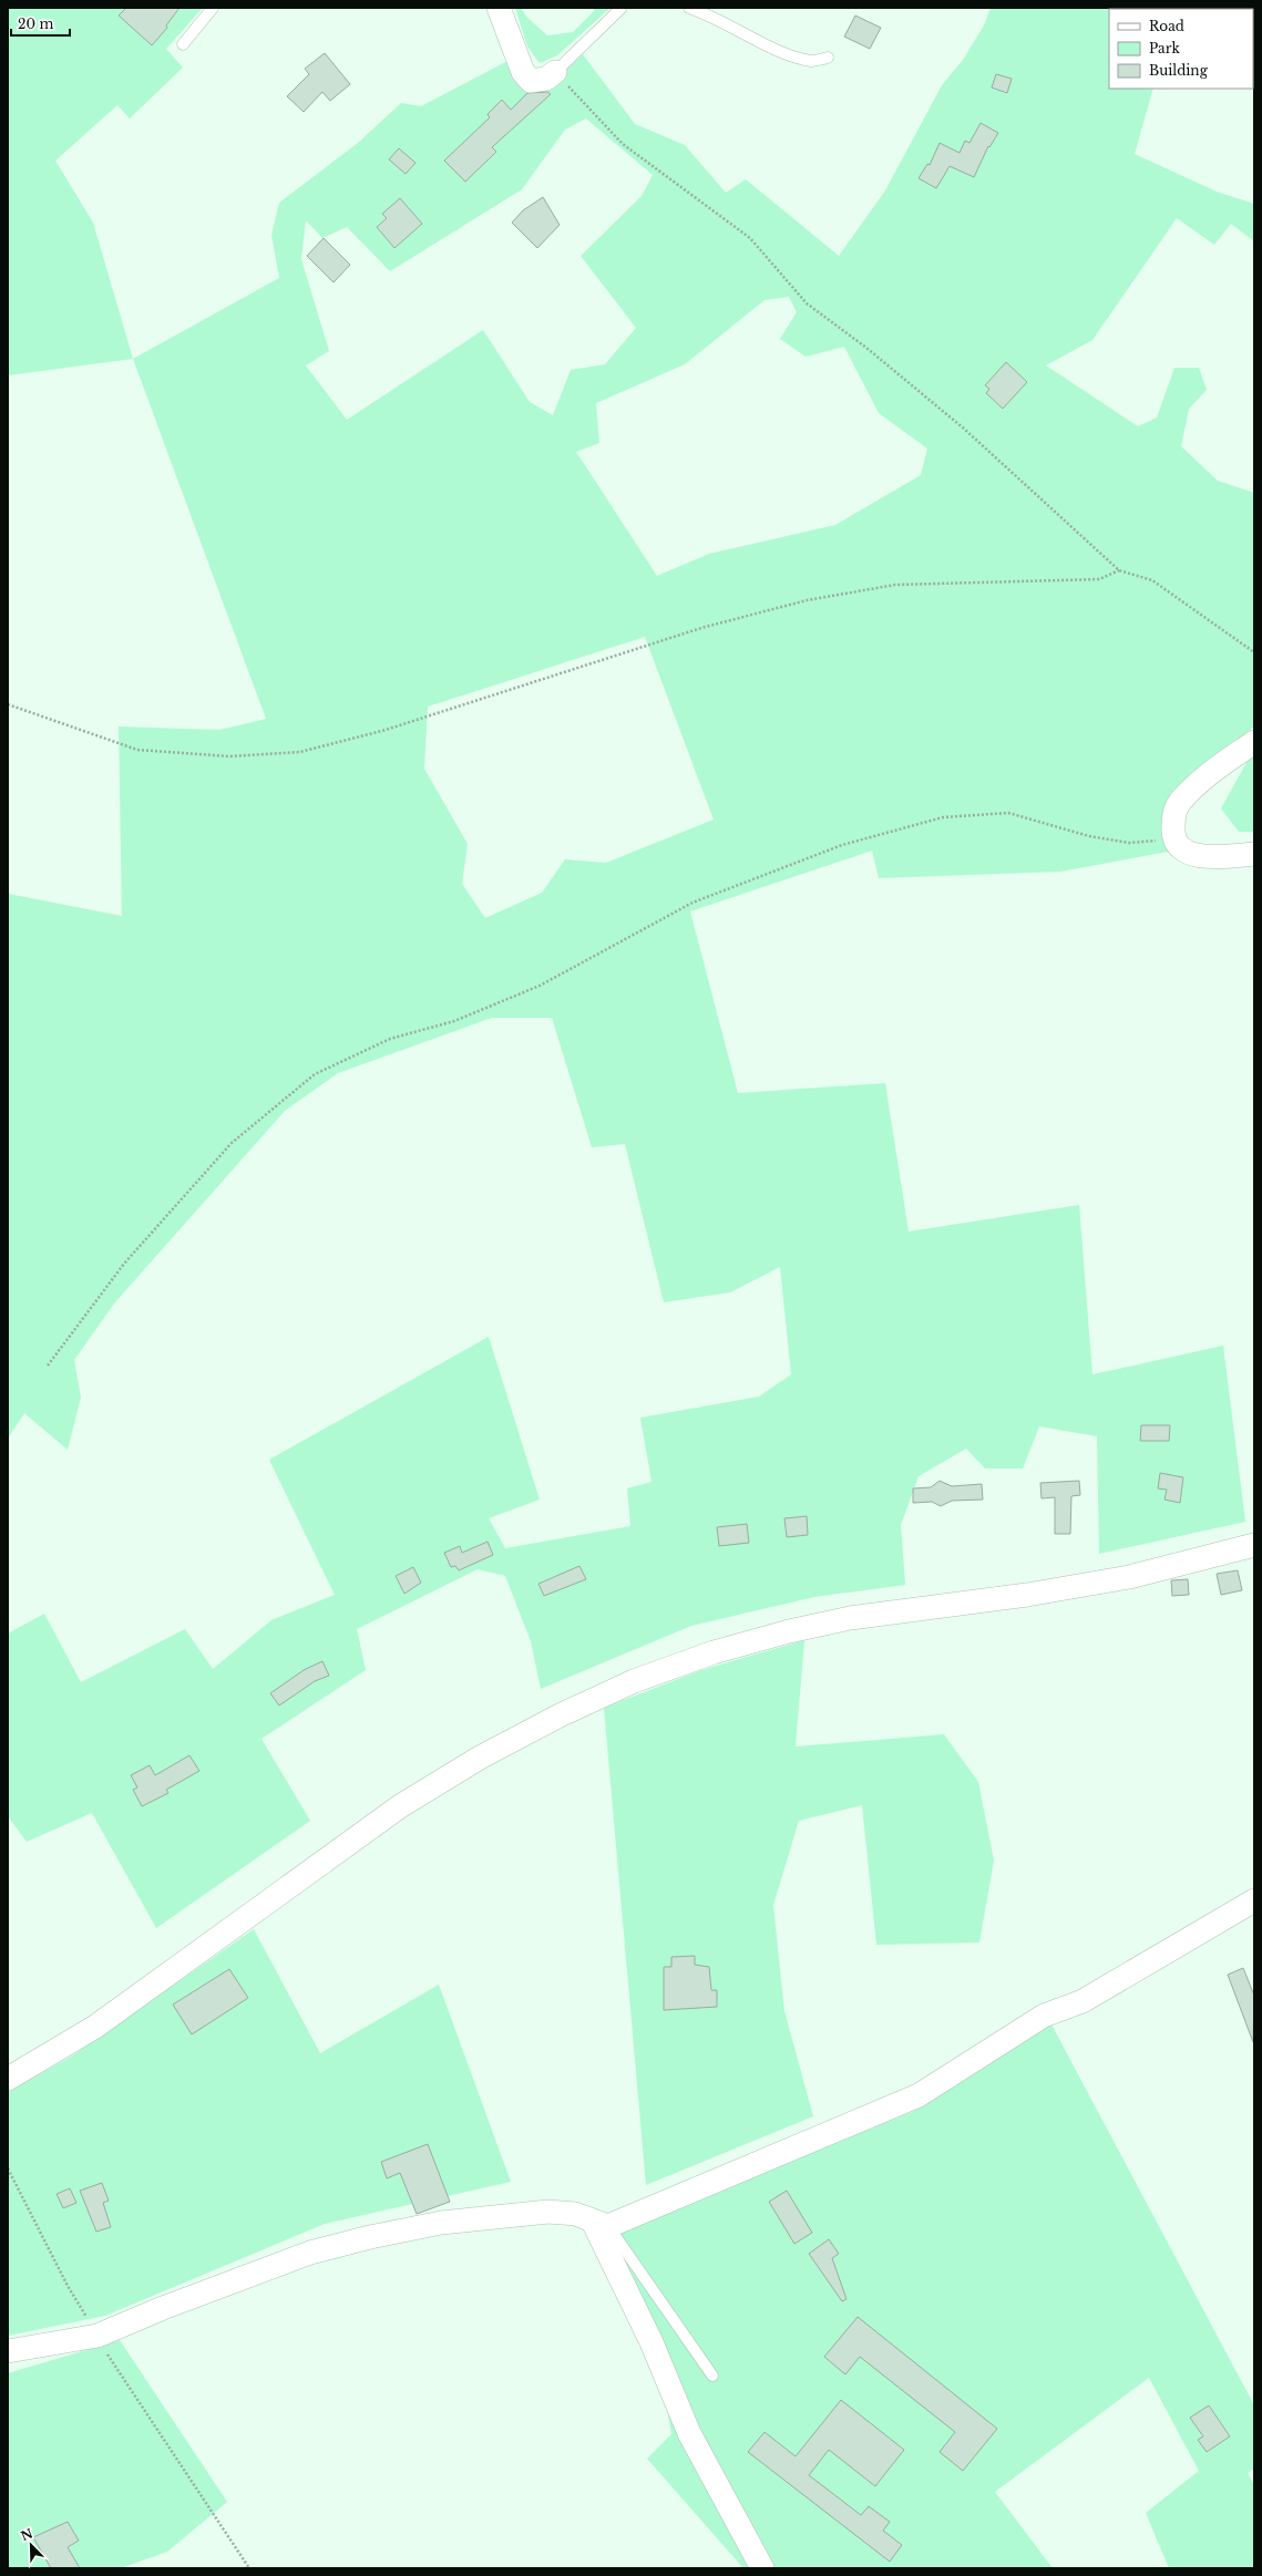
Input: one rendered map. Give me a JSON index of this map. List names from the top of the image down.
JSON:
{
  "legend": ["Road", "Park", "Building"],
  "scale_bar": "20 m",
  "north": "top left"
}
